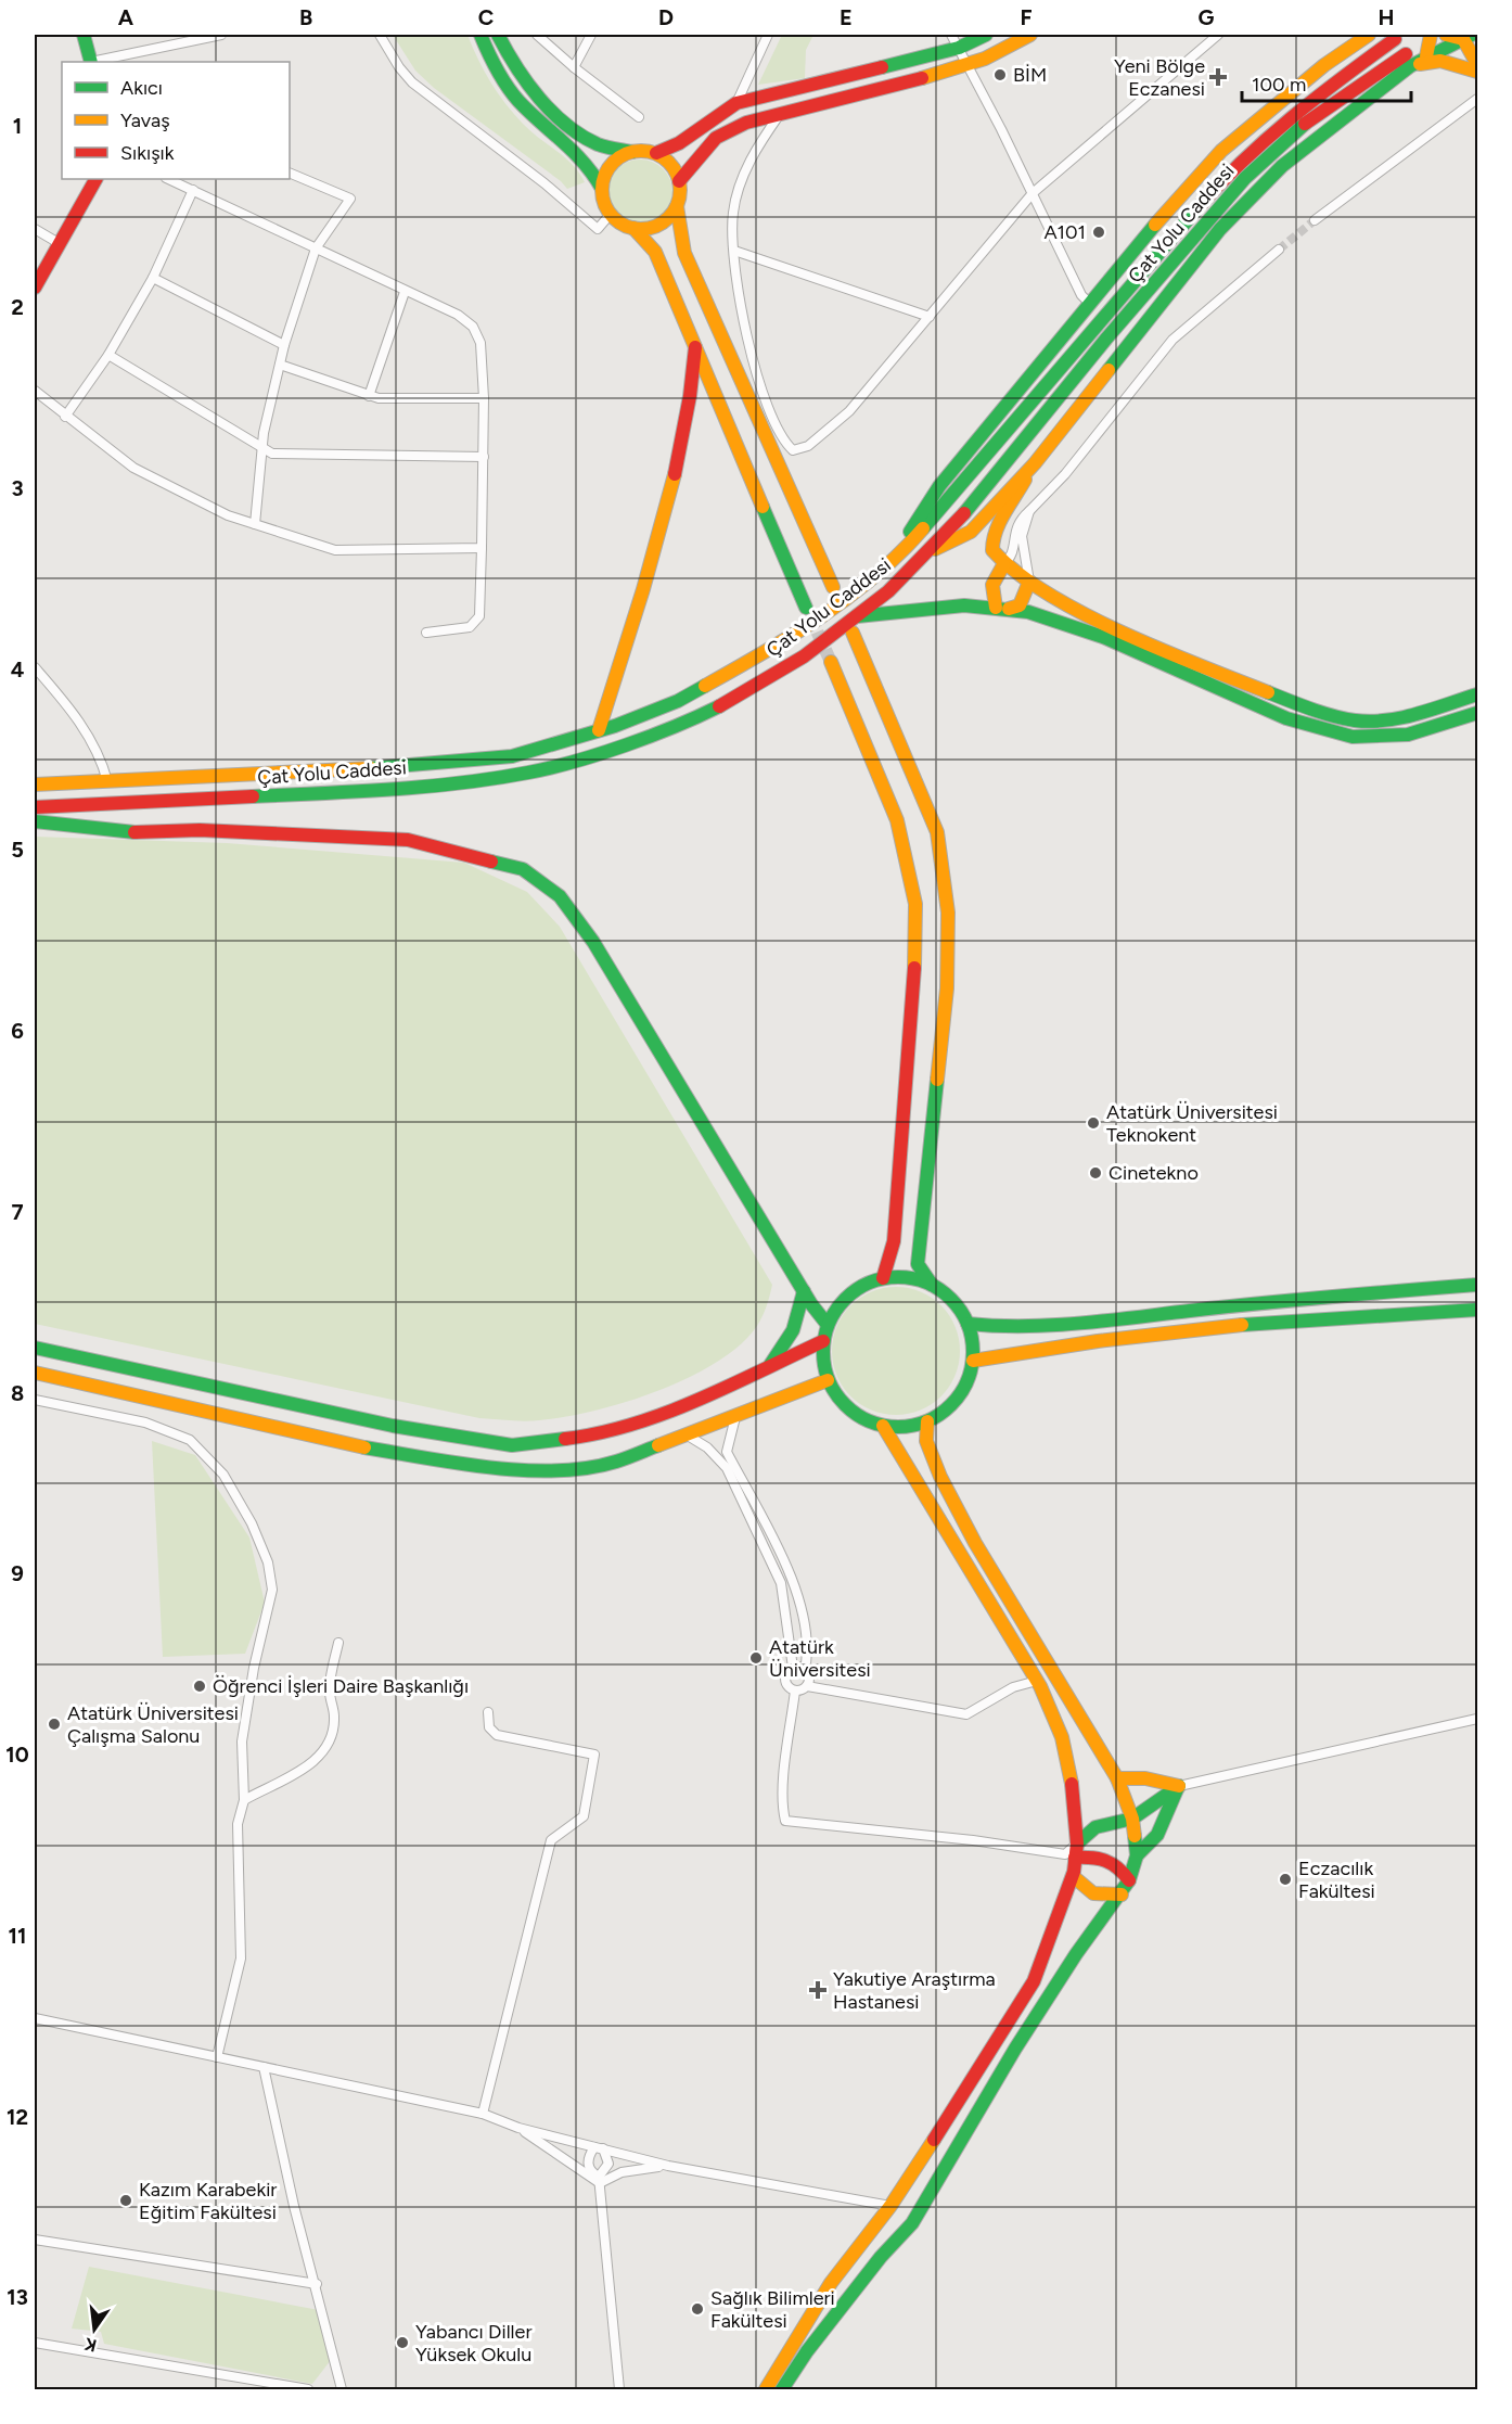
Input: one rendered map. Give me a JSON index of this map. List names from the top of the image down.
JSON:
{
  "streets": {
    "main road": ["Çat Yolu Caddesi"]
  },
  "places": {
    "other": [
      "BİM",
      "A101",
      "Atatürk Üniversitesi Teknokent",
      "Cinetekno",
      "Atatürk Üniversitesi",
      "Öğrenci İşleri Daire Başkanlığı",
      "Atatürk Üniversitesi Çalışma Salonu",
      "Eczacılık Fakültesi",
      "Kazım Karabekir Eğitim Fakültesi",
      "Sağlık Bilimleri Fakültesi",
      "Yabancı Diller Yüksek Okulu"
    ],
    "health": ["Yeni Bölge Eczanesi", "Yakutiye Araştırma Hastanesi"]
  },
  "legend": ["Akıcı", "Yavaş", "Sıkışık"],
  "scale_bar": "100 m",
  "north": "bottom",
  "grid": {
    "columns": [
      "A",
      "B",
      "C",
      "D",
      "E",
      "F",
      "G",
      "H"
    ],
    "rows": [
      "1",
      "2",
      "3",
      "4",
      "5",
      "6",
      "7",
      "8",
      "9",
      "10",
      "11",
      "12",
      "13"
    ]
  }
}
